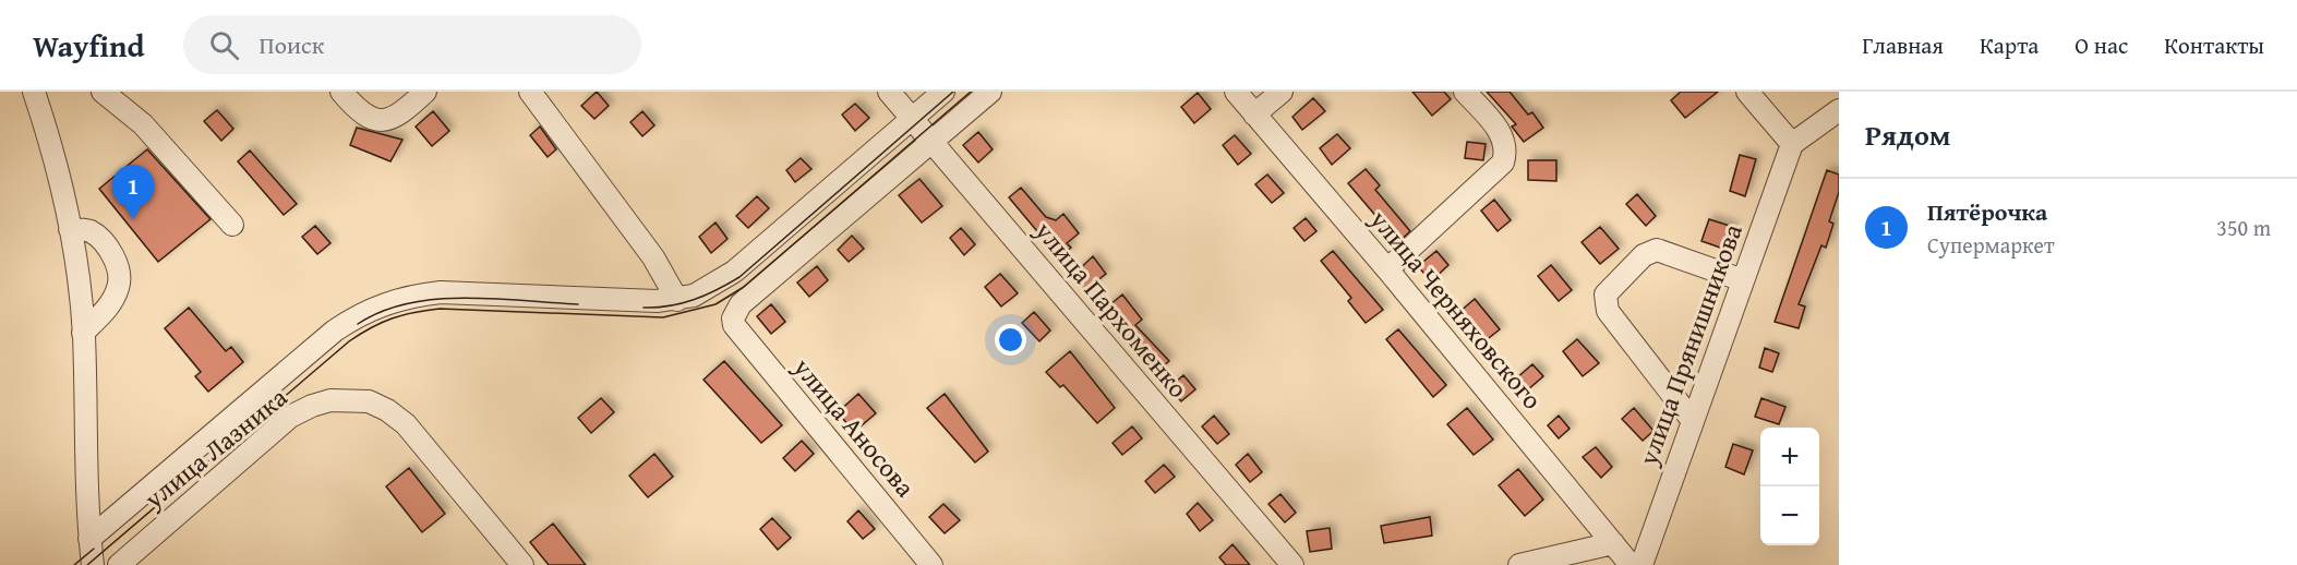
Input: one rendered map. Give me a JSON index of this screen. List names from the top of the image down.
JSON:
{
  "streets": {
    "street": [
      "улица Пархоменко",
      "улица Черняховского",
      "улица Прянишникова",
      "улица Аносова",
      "улица Лазника"
    ]
  },
  "crossings": [
    ["улица Пархоменко", "улица Аносова"]
  ],
  "page": {
    "header": "Wayfind",
    "search": "Поиск",
    "nav": [
      "Главная",
      "Карта",
      "О нас",
      "Контакты"
    ],
    "heading": "Рядом",
    "pins": "1",
    "list": [
      {
        "mark": "1",
        "name": "Пятёрочка",
        "note": "Супермаркет",
        "value": "350 m"
      }
    ],
    "map_buttons": ["+", "−"]
  }
}
